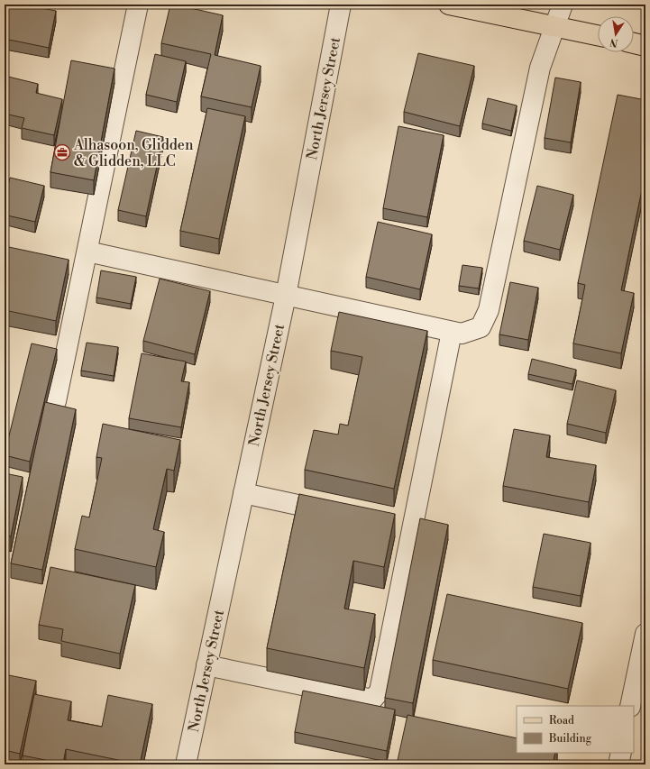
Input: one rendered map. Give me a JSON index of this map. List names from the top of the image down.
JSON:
{
  "streets": {
    "street": ["North Jersey Street"]
  },
  "places": {
    "office": ["Alhasoon, Glidden & Glidden, LLC"]
  },
  "legend": ["Road", "Building"],
  "north": "bottom"
}
